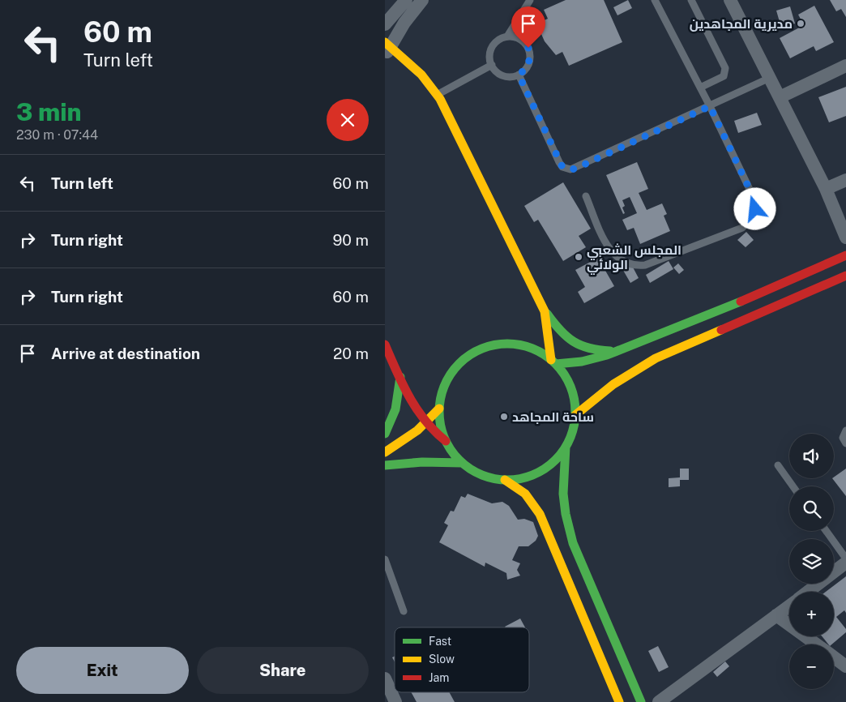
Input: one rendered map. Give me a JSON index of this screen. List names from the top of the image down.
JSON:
{
  "places": ["مديرية المجاهدين", "المجلس الشعبي الولائي", "ساحة المجاهد"],
  "legend": ["Fast", "Slow", "Jam"],
  "page": {
    "turn": ["60 m", "Turn left"],
    "heading": ["3 min", "230 m · 07:44"],
    "list": [
      {
        "name": "Turn left",
        "value": "60 m"
      },
      {
        "name": "Turn right",
        "value": "90 m"
      },
      {
        "name": "Turn right",
        "value": "60 m"
      },
      {
        "name": "Arrive at destination",
        "value": "20 m"
      }
    ],
    "map_buttons": ["+", "−"],
    "buttons": ["Exit", "Share"]
  }
}
